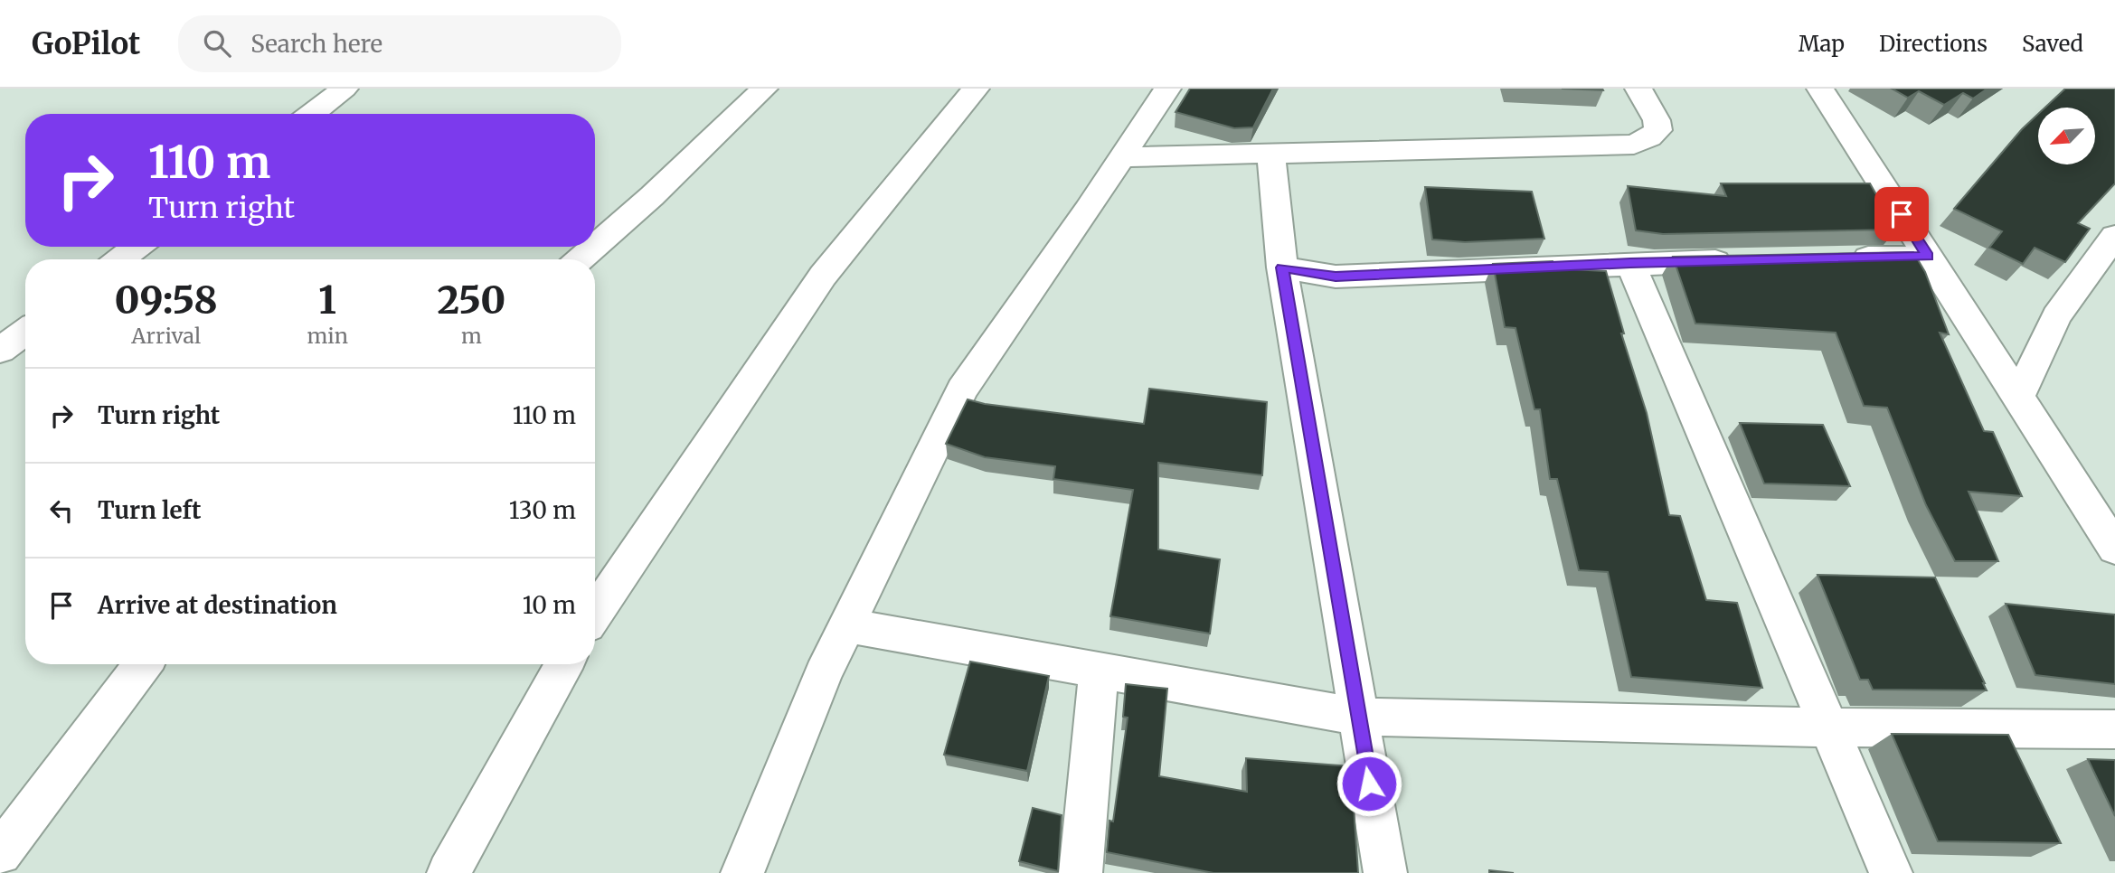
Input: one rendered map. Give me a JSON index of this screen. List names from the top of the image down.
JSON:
{
  "north": "bottom left",
  "page": {
    "header": "GoPilot",
    "search": "Search here",
    "nav": ["Map", "Directions", "Saved"],
    "turn": ["110 m", "Turn right"],
    "eta": [
      "09:58",
      "Arrival",
      "1",
      "min",
      "250",
      "m"
    ],
    "list": [
      {
        "name": "Turn right",
        "value": "110 m"
      },
      {
        "name": "Turn left",
        "value": "130 m"
      },
      {
        "name": "Arrive at destination",
        "value": "10 m"
      }
    ]
  }
}
